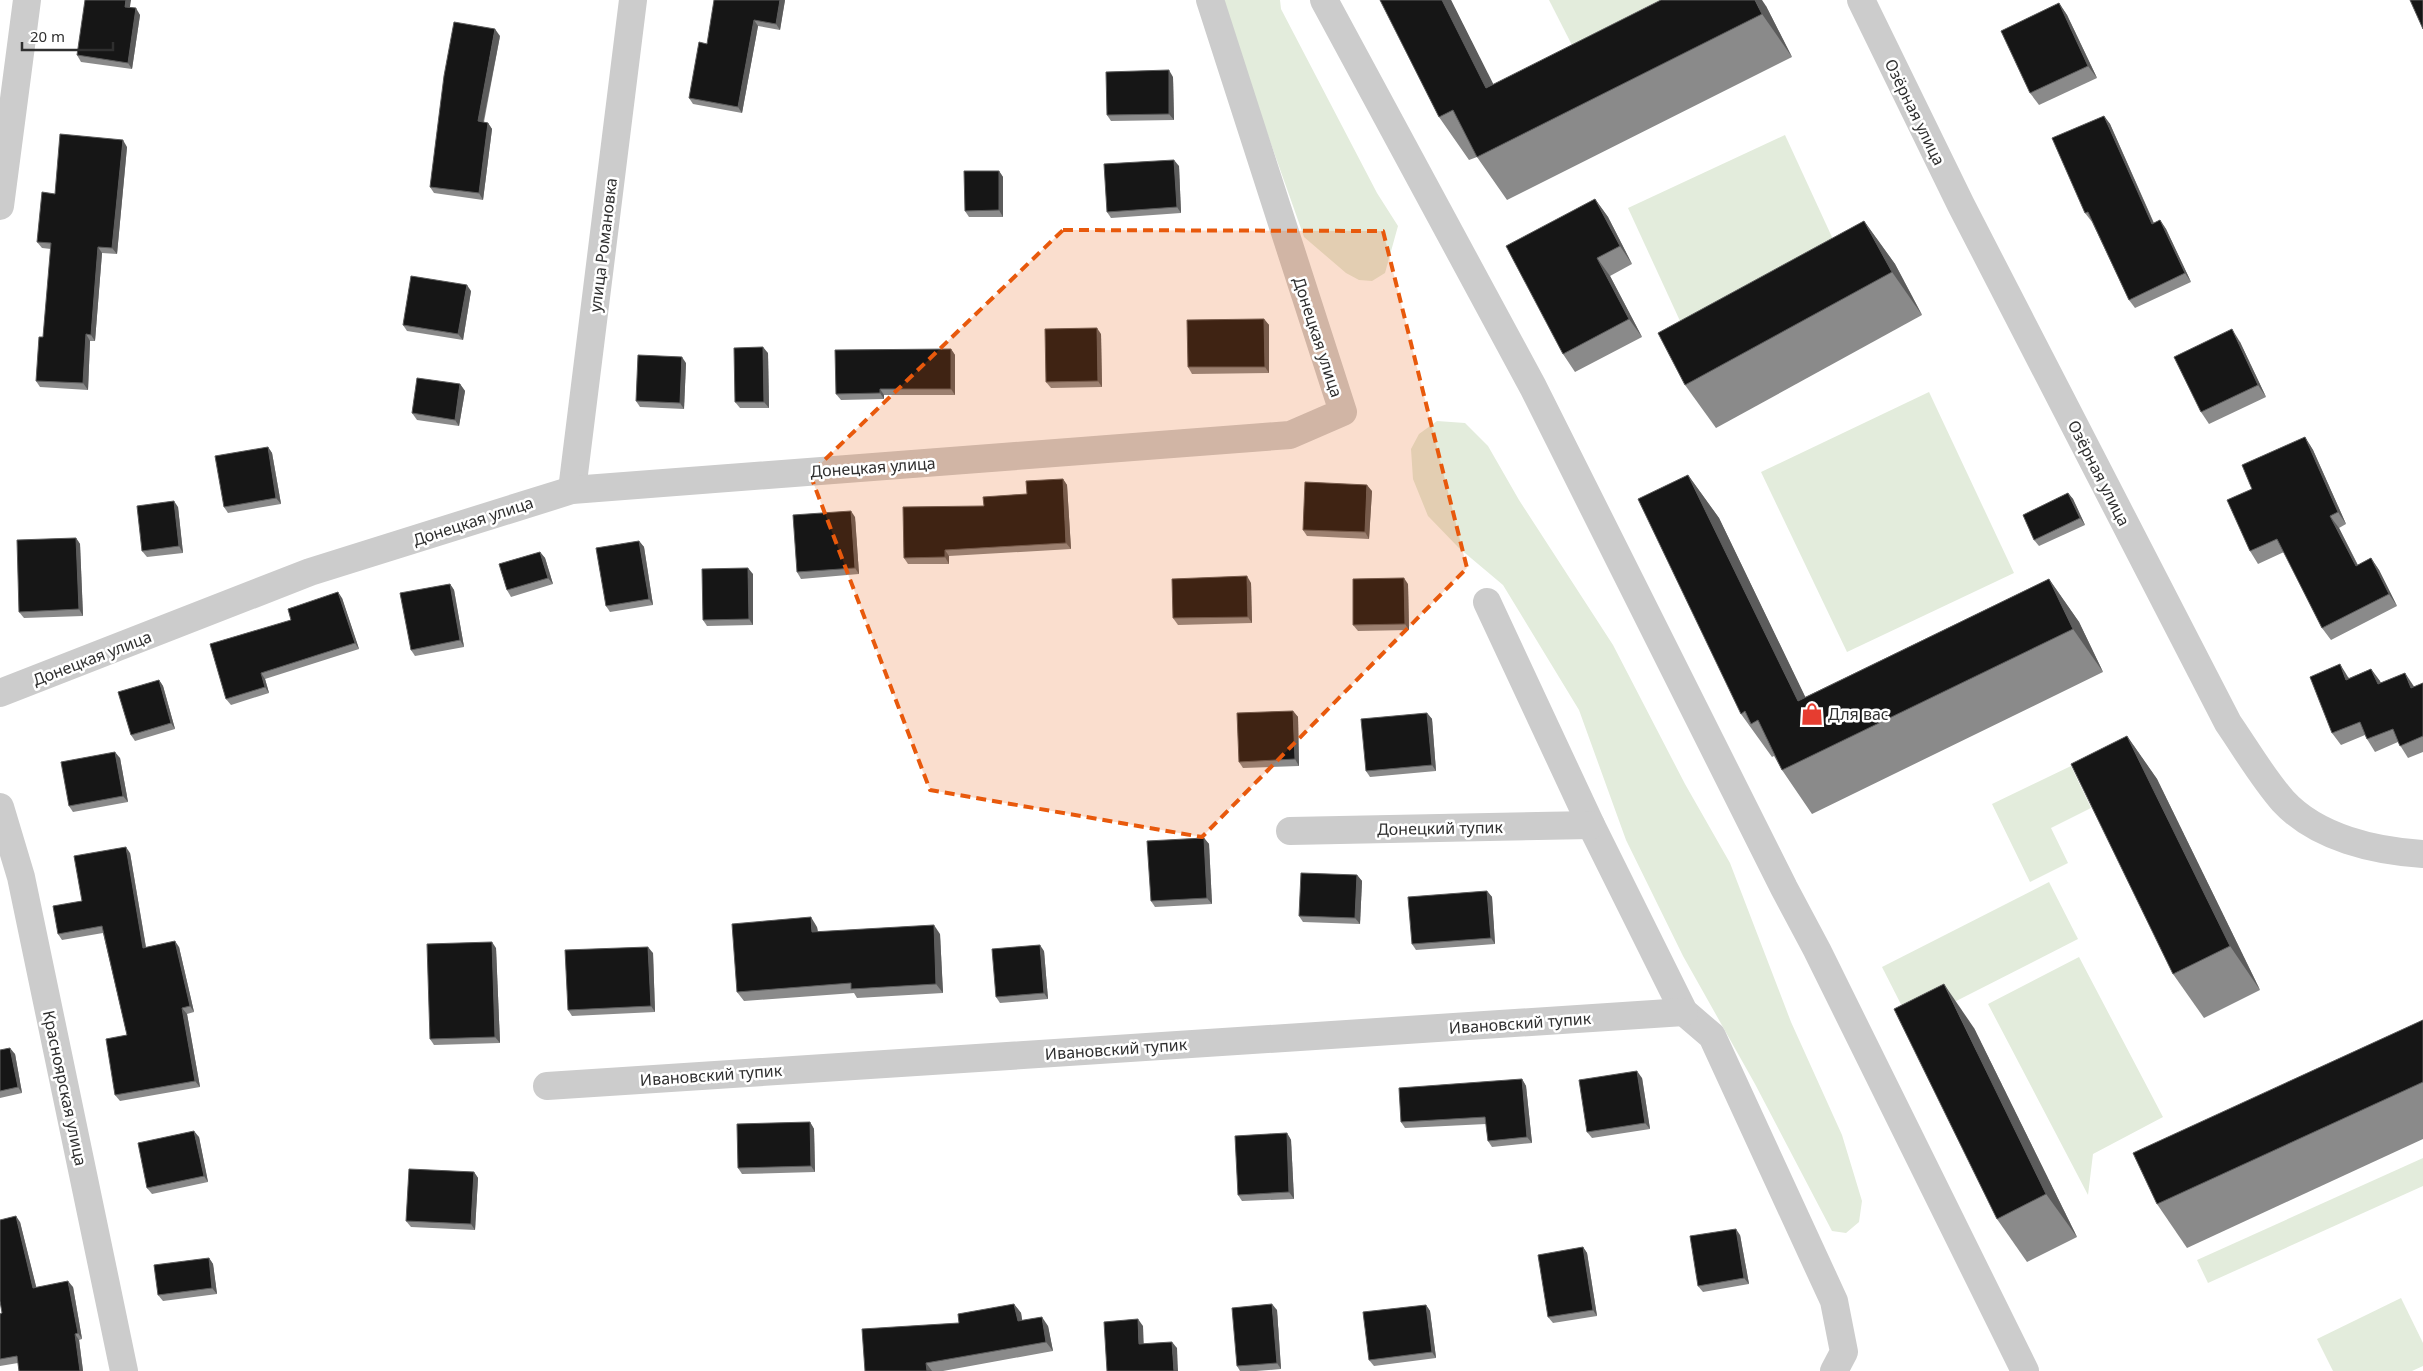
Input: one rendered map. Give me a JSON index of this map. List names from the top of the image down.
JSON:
{
  "streets": {
    "street": [
      "Озёрная улица",
      "улица Романовка",
      "Донецкая улица",
      "Донецкий тупик",
      "Ивановский тупик",
      "Красноярская улица"
    ]
  },
  "crossings": [
    ["улица Романовка", "Донецкая улица"]
  ],
  "places": {
    "shop": ["Для вас"]
  },
  "scale_bar": "20 m"
}
